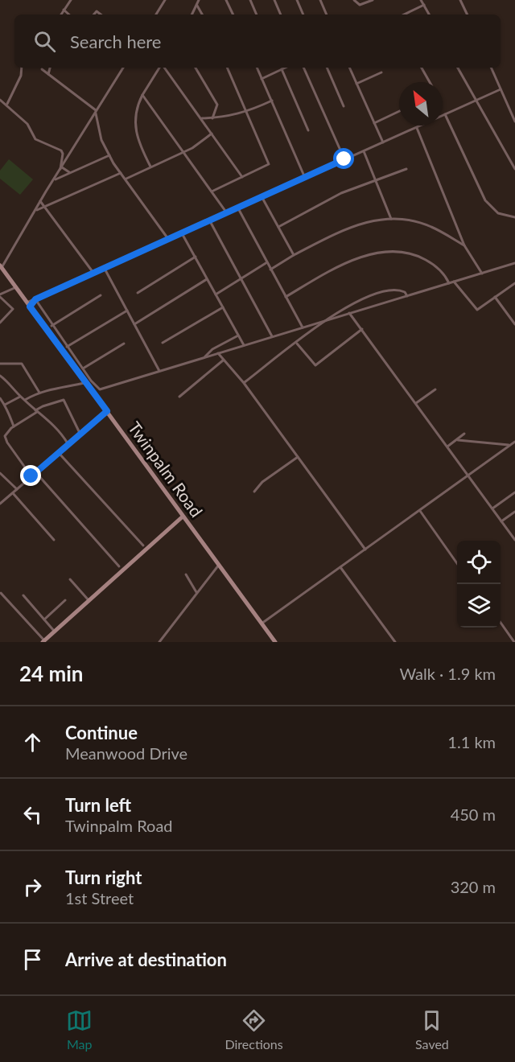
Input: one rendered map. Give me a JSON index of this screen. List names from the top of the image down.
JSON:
{
  "streets": {
    "main road": ["Twinpalm Road"]
  },
  "north": "top left",
  "page": {
    "search": "Search here",
    "heading": ["24 min", "Walk · 1.9 km"],
    "list": [
      ["Continue", "Meanwood Drive", "1.1 km"],
      ["Turn left", "Twinpalm Road", "450 m"],
      ["Turn right", "1st Street", "320 m"],
      "Arrive at destination"
    ],
    "nav": ["Map", "Directions", "Saved"]
  }
}
